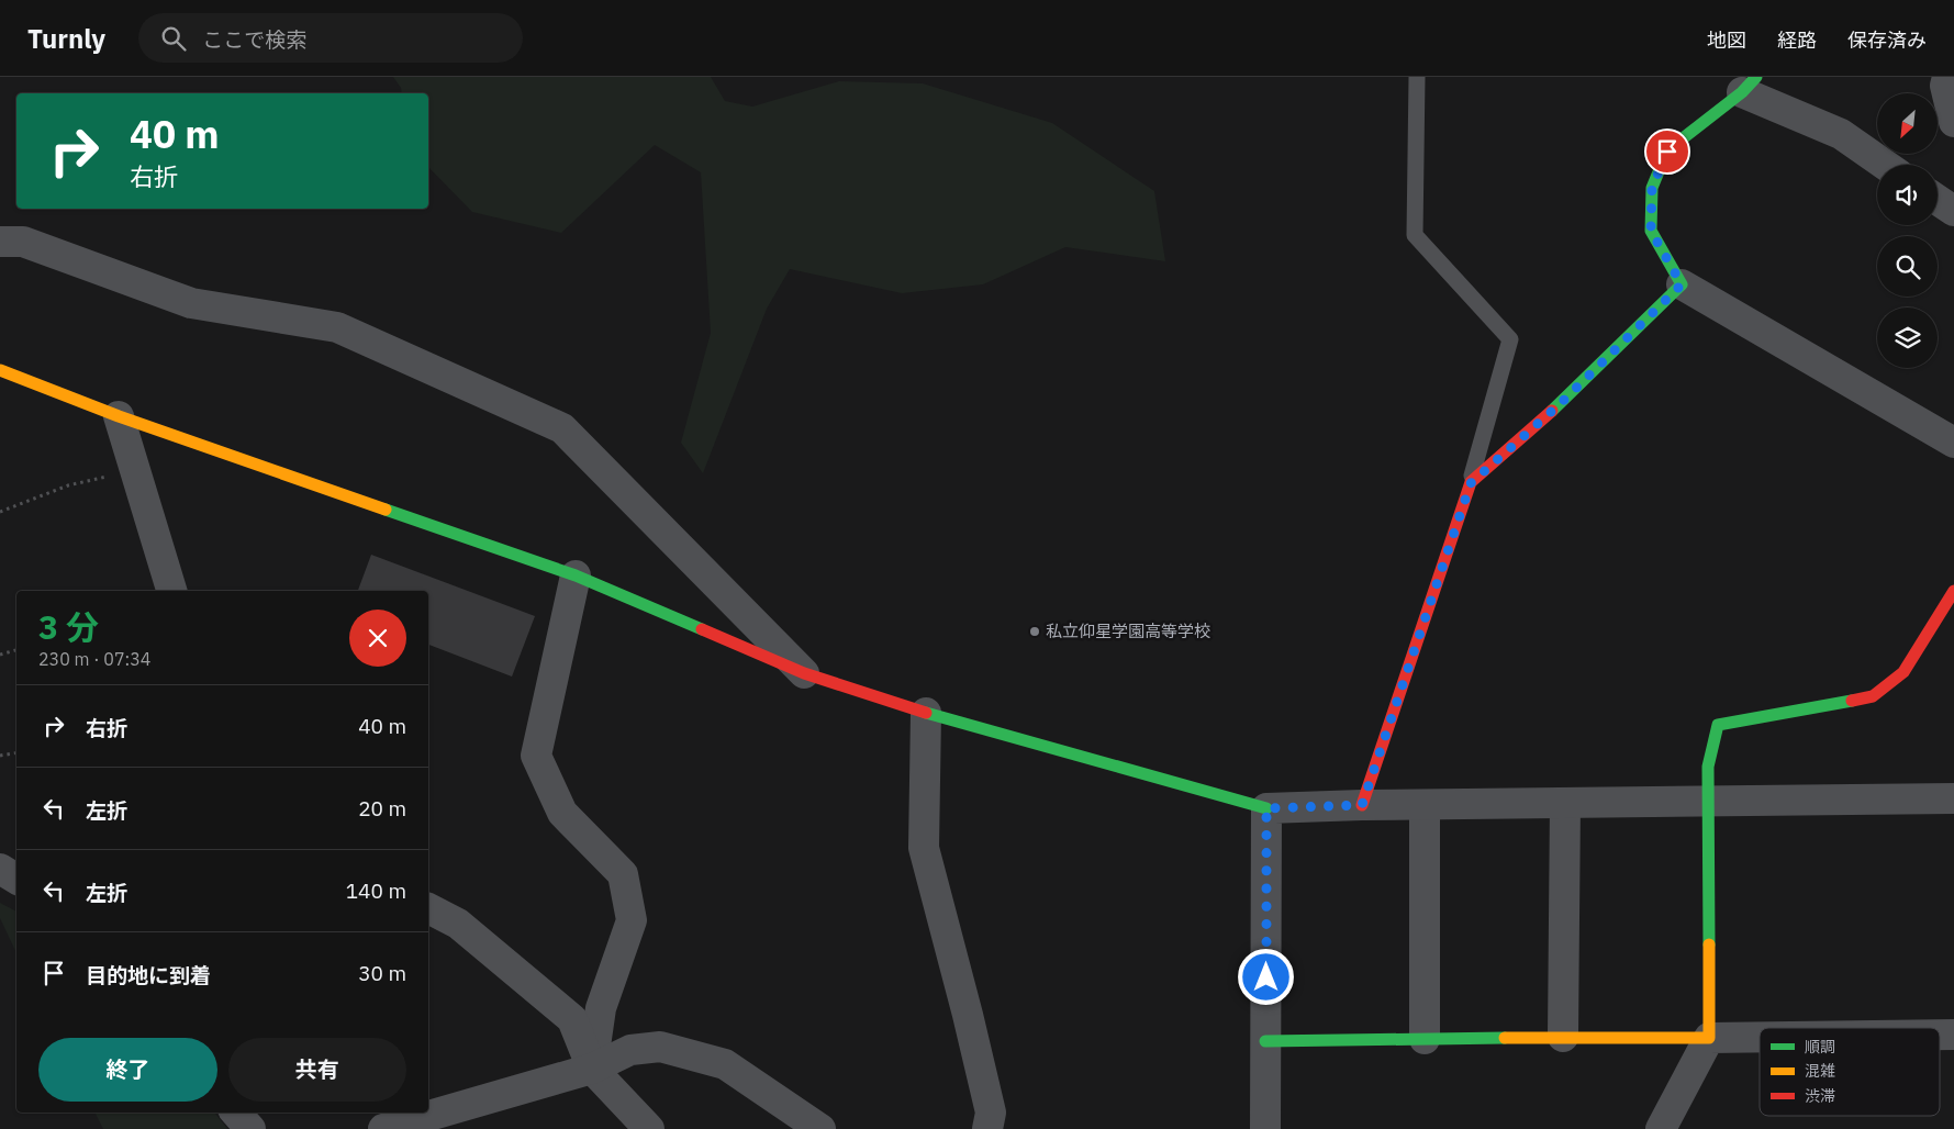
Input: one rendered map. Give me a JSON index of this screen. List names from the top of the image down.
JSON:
{
  "places": ["私立仰星学園高等学校"],
  "legend": ["順調", "混雑", "渋滞"],
  "north": "bottom left",
  "page": {
    "header": "Turnly",
    "search": "ここで検索",
    "nav": ["地図", "経路", "保存済み"],
    "turn": ["40 m", "右折"],
    "heading": ["3 分", "230 m · 07:34"],
    "list": [
      {
        "name": "右折",
        "value": "40 m"
      },
      {
        "name": "左折",
        "value": "20 m"
      },
      {
        "name": "左折",
        "value": "140 m"
      },
      {
        "name": "目的地に到着",
        "value": "30 m"
      }
    ],
    "buttons": ["終了", "共有"]
  }
}
